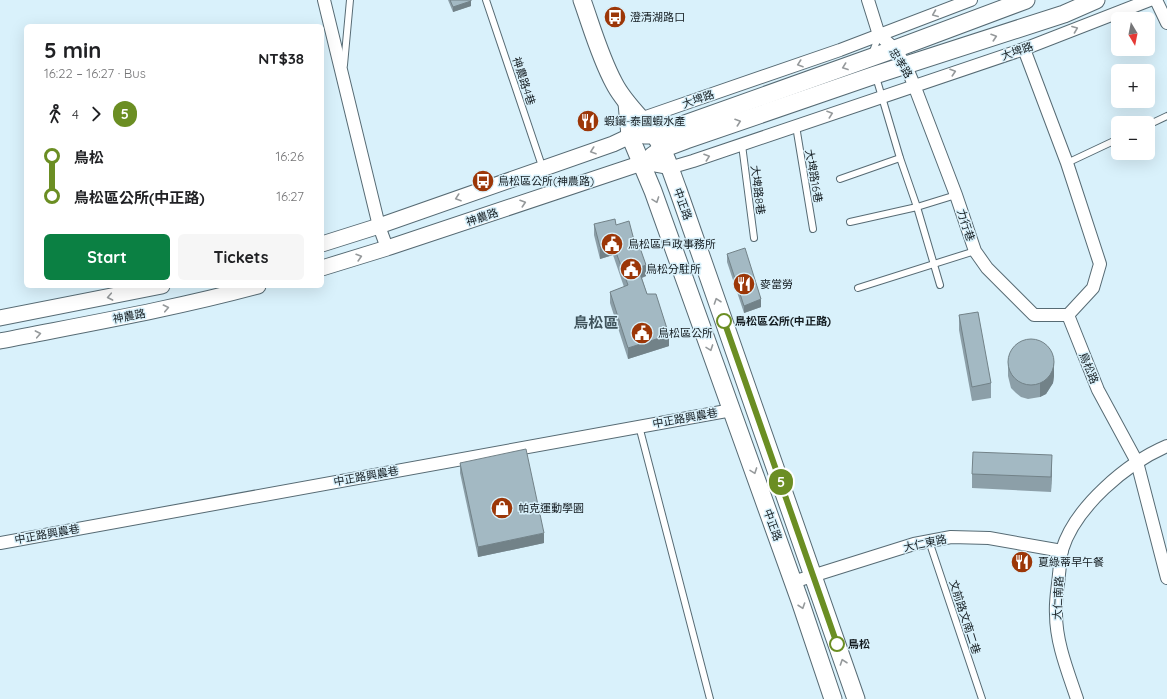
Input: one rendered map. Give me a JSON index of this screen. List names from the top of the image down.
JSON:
{
  "streets": {
    "main road": ["大埤路", "中正路"],
    "street": [
      "忠孝路",
      "神農路",
      "力行巷",
      "鳥松路",
      "中正路興農巷",
      "大仁東路",
      "大仁南路"
    ],
    "lane": [
      "神農路4巷",
      "大埤路16巷",
      "大埤路8巷",
      "文前路文南二巷"
    ]
  },
  "crossings": [
    ["大埤路", "忠孝路"],
    ["大埤路", "大埤路16巷"],
    ["大埤路", "大埤路8巷"],
    ["大埤路", "中正路"],
    ["大埤路", "神農路"],
    ["大埤路", "力行巷"],
    ["忠孝路", "力行巷"],
    ["中正路", "神農路"],
    ["中正路", "中正路興農巷"],
    ["中正路", "大仁東路"],
    ["力行巷", "鳥松路"],
    ["鳥松路", "大仁南路"],
    ["大仁東路", "大仁南路"],
    ["大仁東路", "文前路文南二巷"]
  ],
  "districts": ["鳥松區"],
  "places": {
    "bus stop": ["澄清湖路口", "鳥松區公所(神農路)"],
    "restaurant": ["蝦鑶-泰國蝦水產", "麥當勞", "夏綠蒂早午餐"],
    "public building": ["鳥松區戶政事務所", "鳥松分駐所", "鳥松區公所"],
    "other": ["鳥松區公所(中正路)", "鳥松"],
    "shop": ["帕克運動學園"]
  },
  "lines": ["bus line 5"],
  "north": "bottom",
  "page": {
    "on_map": "5",
    "map_buttons": ["+", "−"],
    "heading": ["5 min", "16:22 – 16:27 · Bus", "NT$38"],
    "legs": ["4", "5"],
    "list": [
      {
        "name": "鳥松",
        "value": "16:26"
      },
      {
        "name": "鳥松區公所(中正路)",
        "value": "16:27"
      }
    ],
    "buttons": ["Start", "Tickets"]
  }
}
